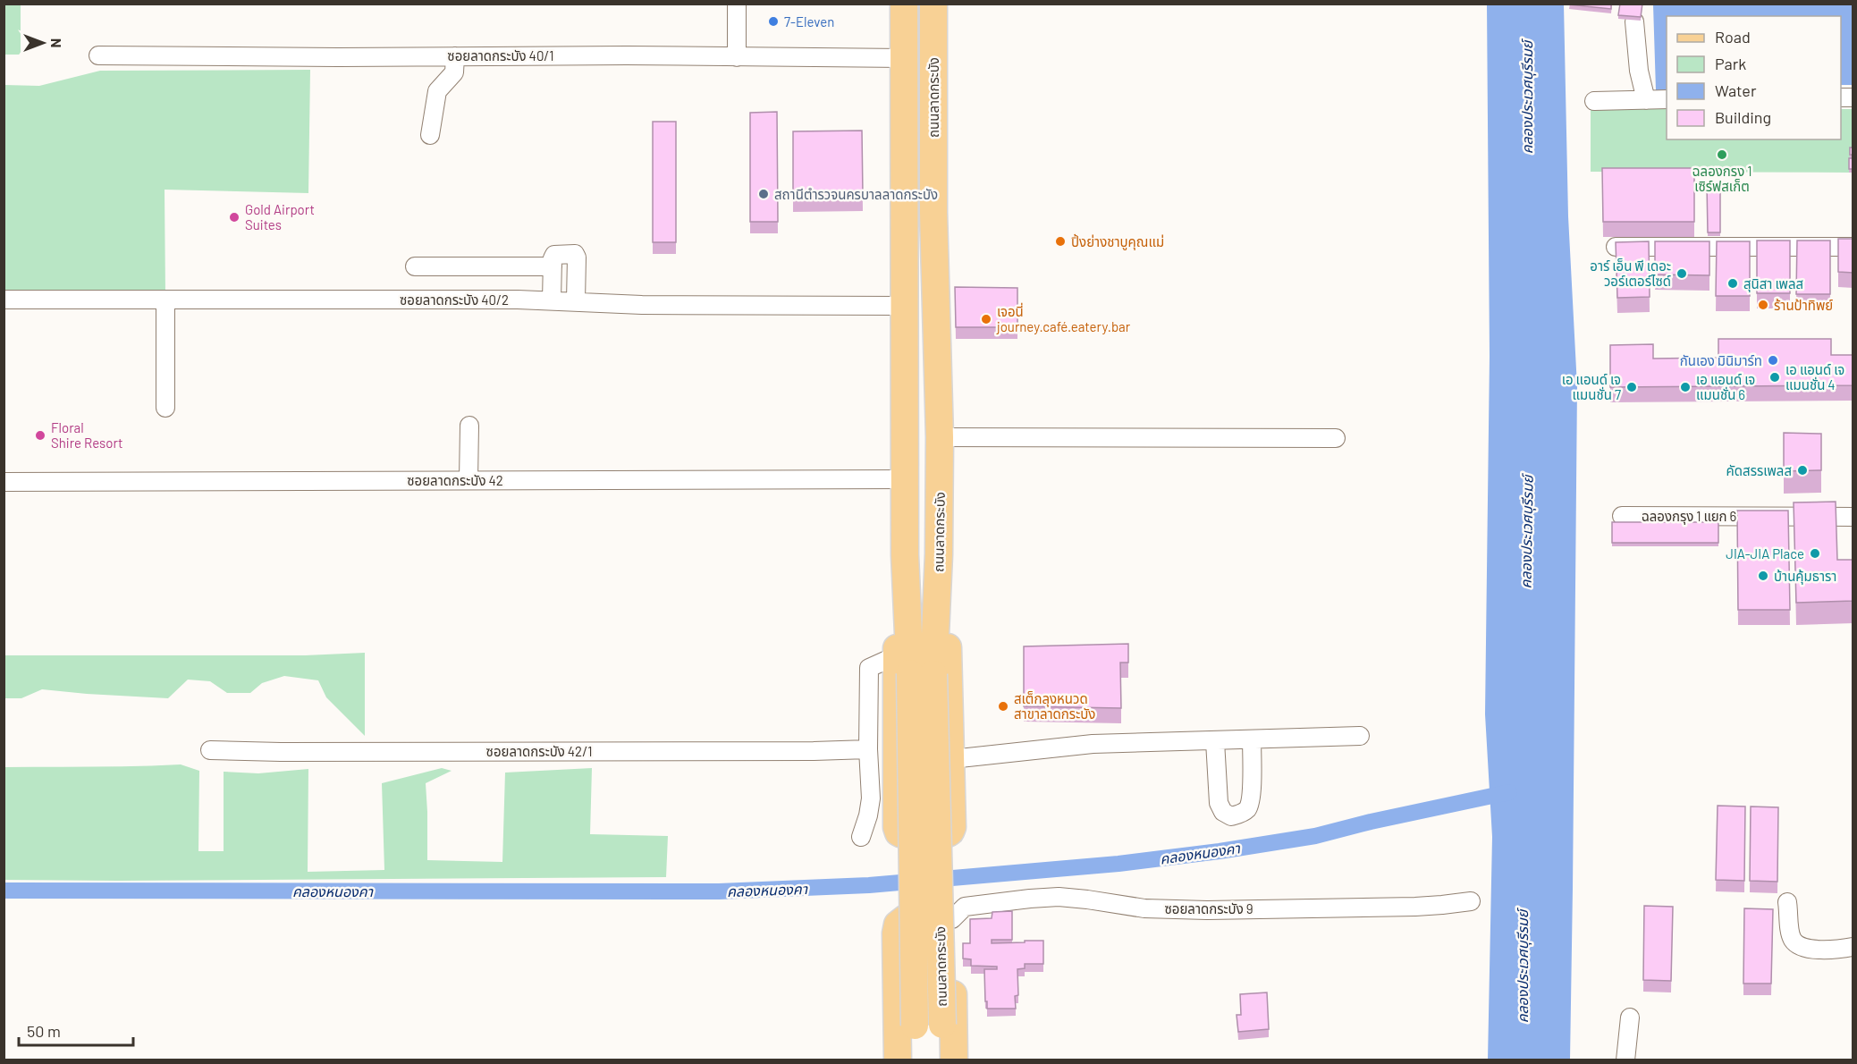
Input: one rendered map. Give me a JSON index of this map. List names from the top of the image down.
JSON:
{
  "streets": {
    "main road": ["ถนนลาดกระบัง"],
    "street": [
      "ซอยลาดกระบัง 40/1",
      "ซอยลาดกระบัง 40/2",
      "ซอยลาดกระบัง 42",
      "ฉลองกรุง 1 แยก 6",
      "ซอยลาดกระบัง 42/1",
      "ซอยลาดกระบัง 9"
    ]
  },
  "crossings": [
    ["ซอยลาดกระบัง 40/1", "ถนนลาดกระบัง"],
    ["ถนนลาดกระบัง", "ซอยลาดกระบัง 40/2"],
    ["ถนนลาดกระบัง", "ซอยลาดกระบัง 42"]
  ],
  "water": ["คลองประเวศบุรีรมย์", "คลองหนองคา"],
  "places": [
    "7-Eleven",
    "ฉลองกรุง 1 เซิร์ฟสเก็ต",
    "สถานีตำรวจนครบาลลาดกระบัง",
    "Gold Airport Suites",
    "ปิ้งย่างชาบูคุณแม่",
    "อาร์ เอ็น พี เดอะ วอร์เตอร์ไซด์",
    "สุนิสา เพลส",
    "ร้านป้าทิพย์",
    "เจอนี่ journey.café.eatery.bar",
    "กันเอง มินิมาร์ท",
    "เอ แอนด์ เจ แมนชั่น 4",
    "เอ แอนด์ เจ แมนชั่น 7",
    "เอ แอนด์ เจ แมนชั่น 6",
    "Floral Shire Resort",
    "คัดสรรเพลส",
    "JIA-JIA Place",
    "บ้านคุ้มธารา",
    "สเต็กลุงหนวด สาขาลาดกระบัง"
  ],
  "legend": [
    "Road",
    "Park",
    "Water",
    "Building"
  ],
  "scale_bar": "50 m",
  "north": "right"
}
